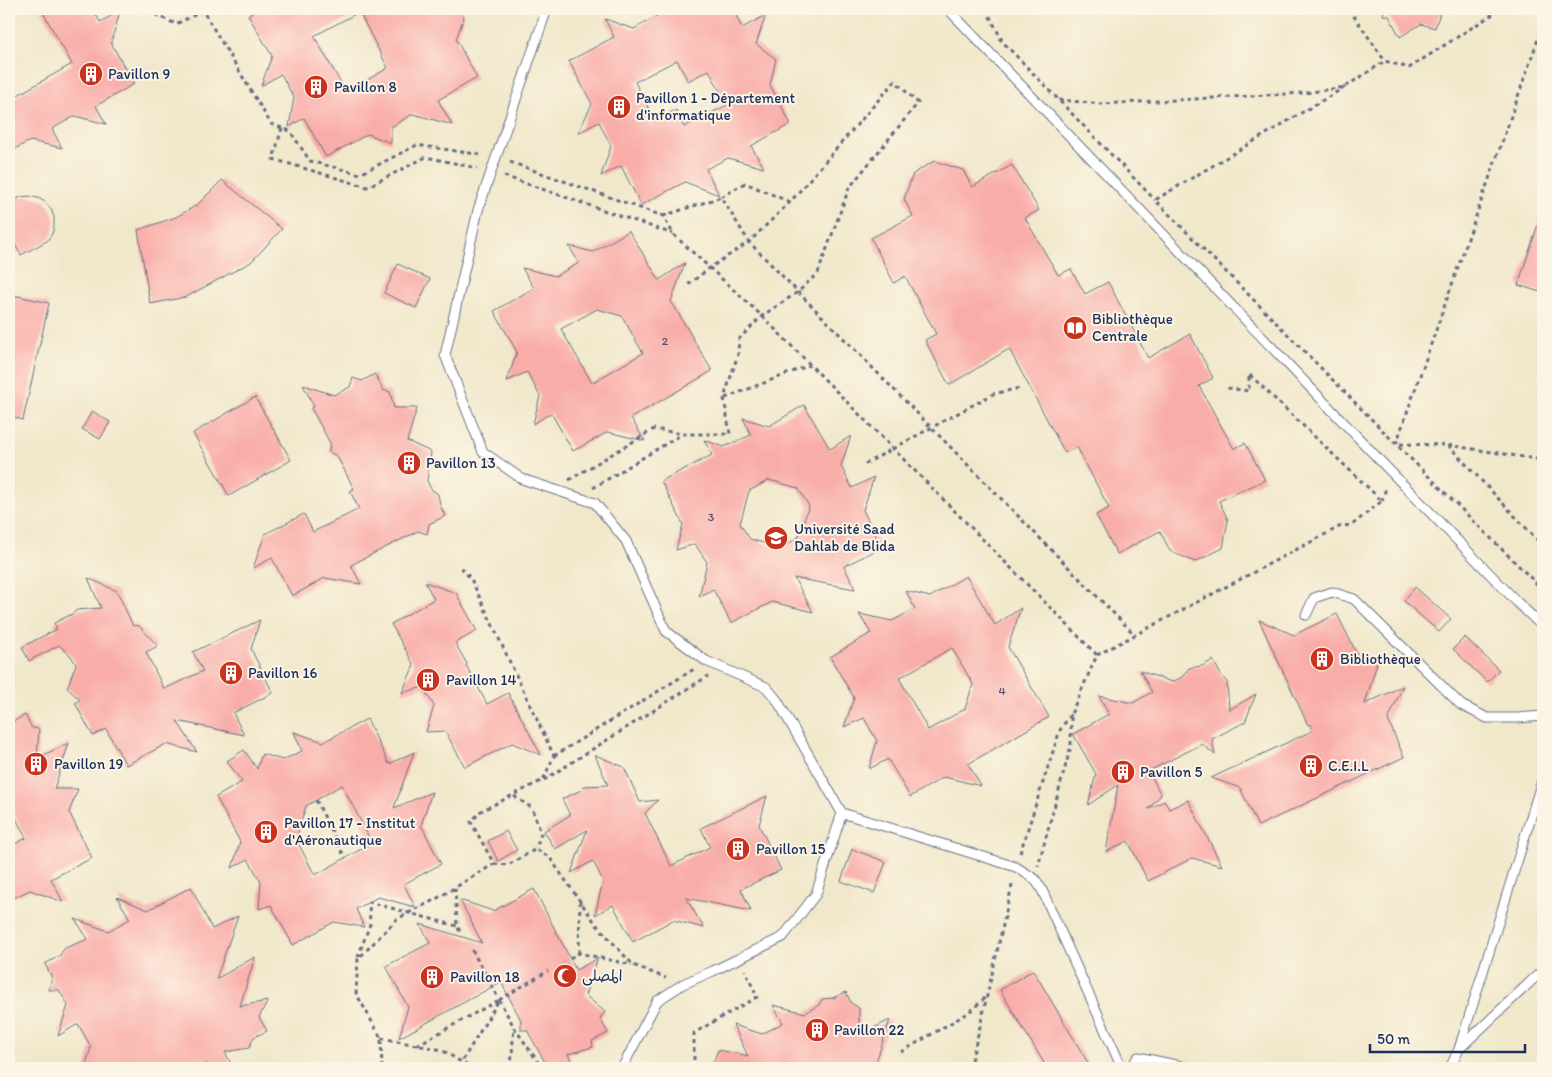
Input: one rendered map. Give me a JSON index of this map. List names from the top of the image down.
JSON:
{
  "places": {
    "building": [
      "Pavillon 9",
      "Pavillon 8",
      "Pavillon 1 - Département d'informatique",
      "Pavillon 13",
      "Bibliothèque",
      "Pavillon 16",
      "Pavillon 14",
      "Pavillon 19",
      "C.E.I.L",
      "Pavillon 5",
      "Pavillon 17 - Institut d'Aéronautique",
      "Pavillon 15",
      "Pavillon 18",
      "Pavillon 22"
    ],
    "library": ["Bibliothèque Centrale"],
    "school or university": ["Université Saad Dahlab de Blida"],
    "mosque": ["المصلى"]
  },
  "house_numbers": ["2", "3", "4"],
  "scale_bar": "50 m"
}
